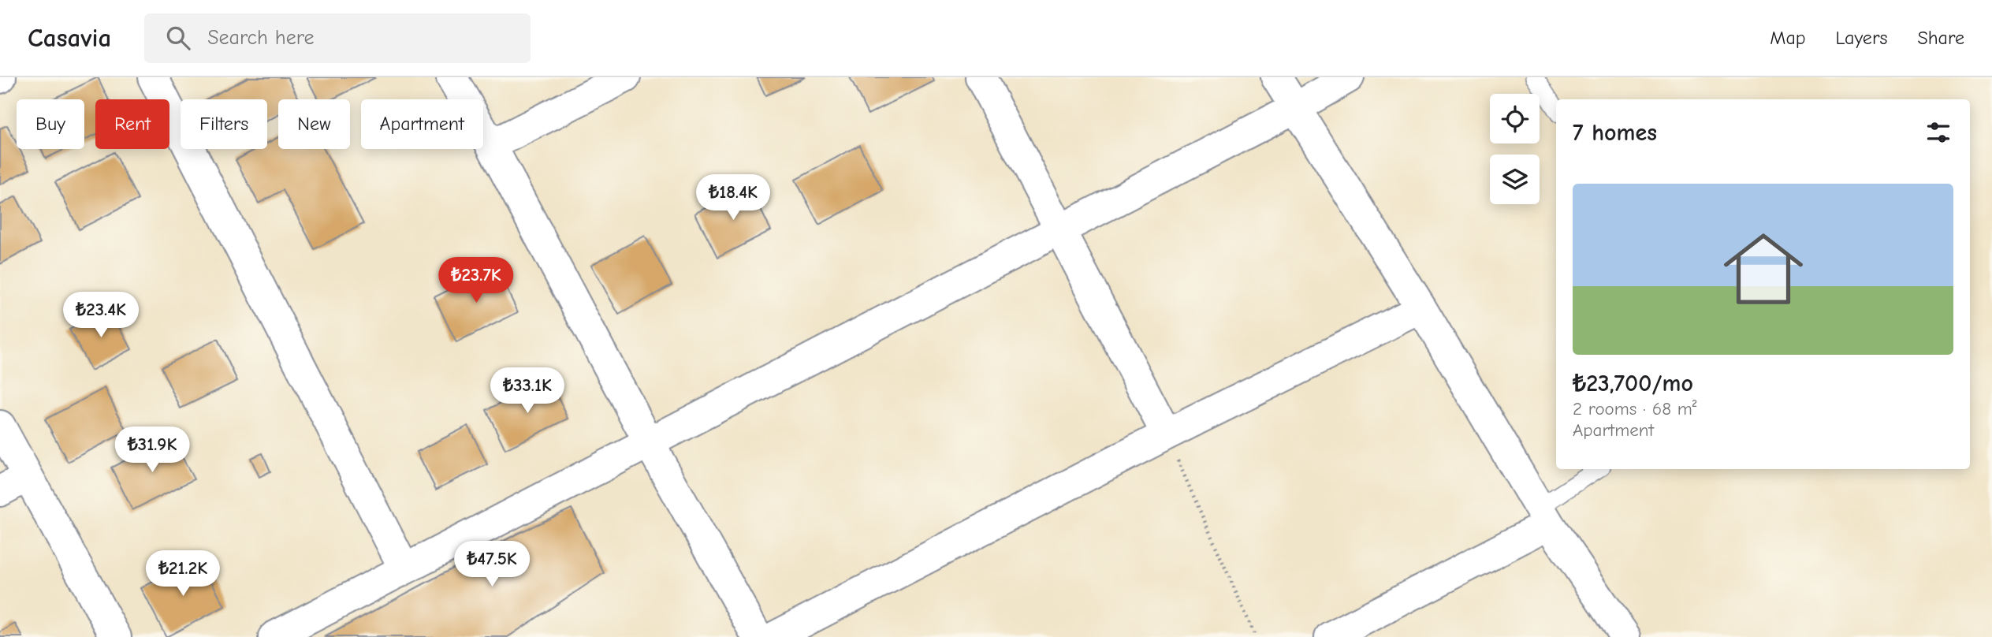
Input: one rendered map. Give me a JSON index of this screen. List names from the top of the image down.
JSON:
{
  "page": {
    "header": "Casavia",
    "search": "Search here",
    "nav": ["Map", "Layers", "Share"],
    "chip": [
      "Buy",
      "Rent",
      "Filters",
      "New",
      "Apartment"
    ],
    "heading": "7 homes",
    "list": [
      {
        "name": "₺23,700/mo",
        "note": "2 rooms · 68 m² · Apartment"
      }
    ],
    "price": [
      "₺18.4K",
      "₺23.7K",
      "₺23.4K",
      "₺33.1K",
      "₺31.9K",
      "₺47.5K",
      "₺21.2K"
    ]
  }
}
